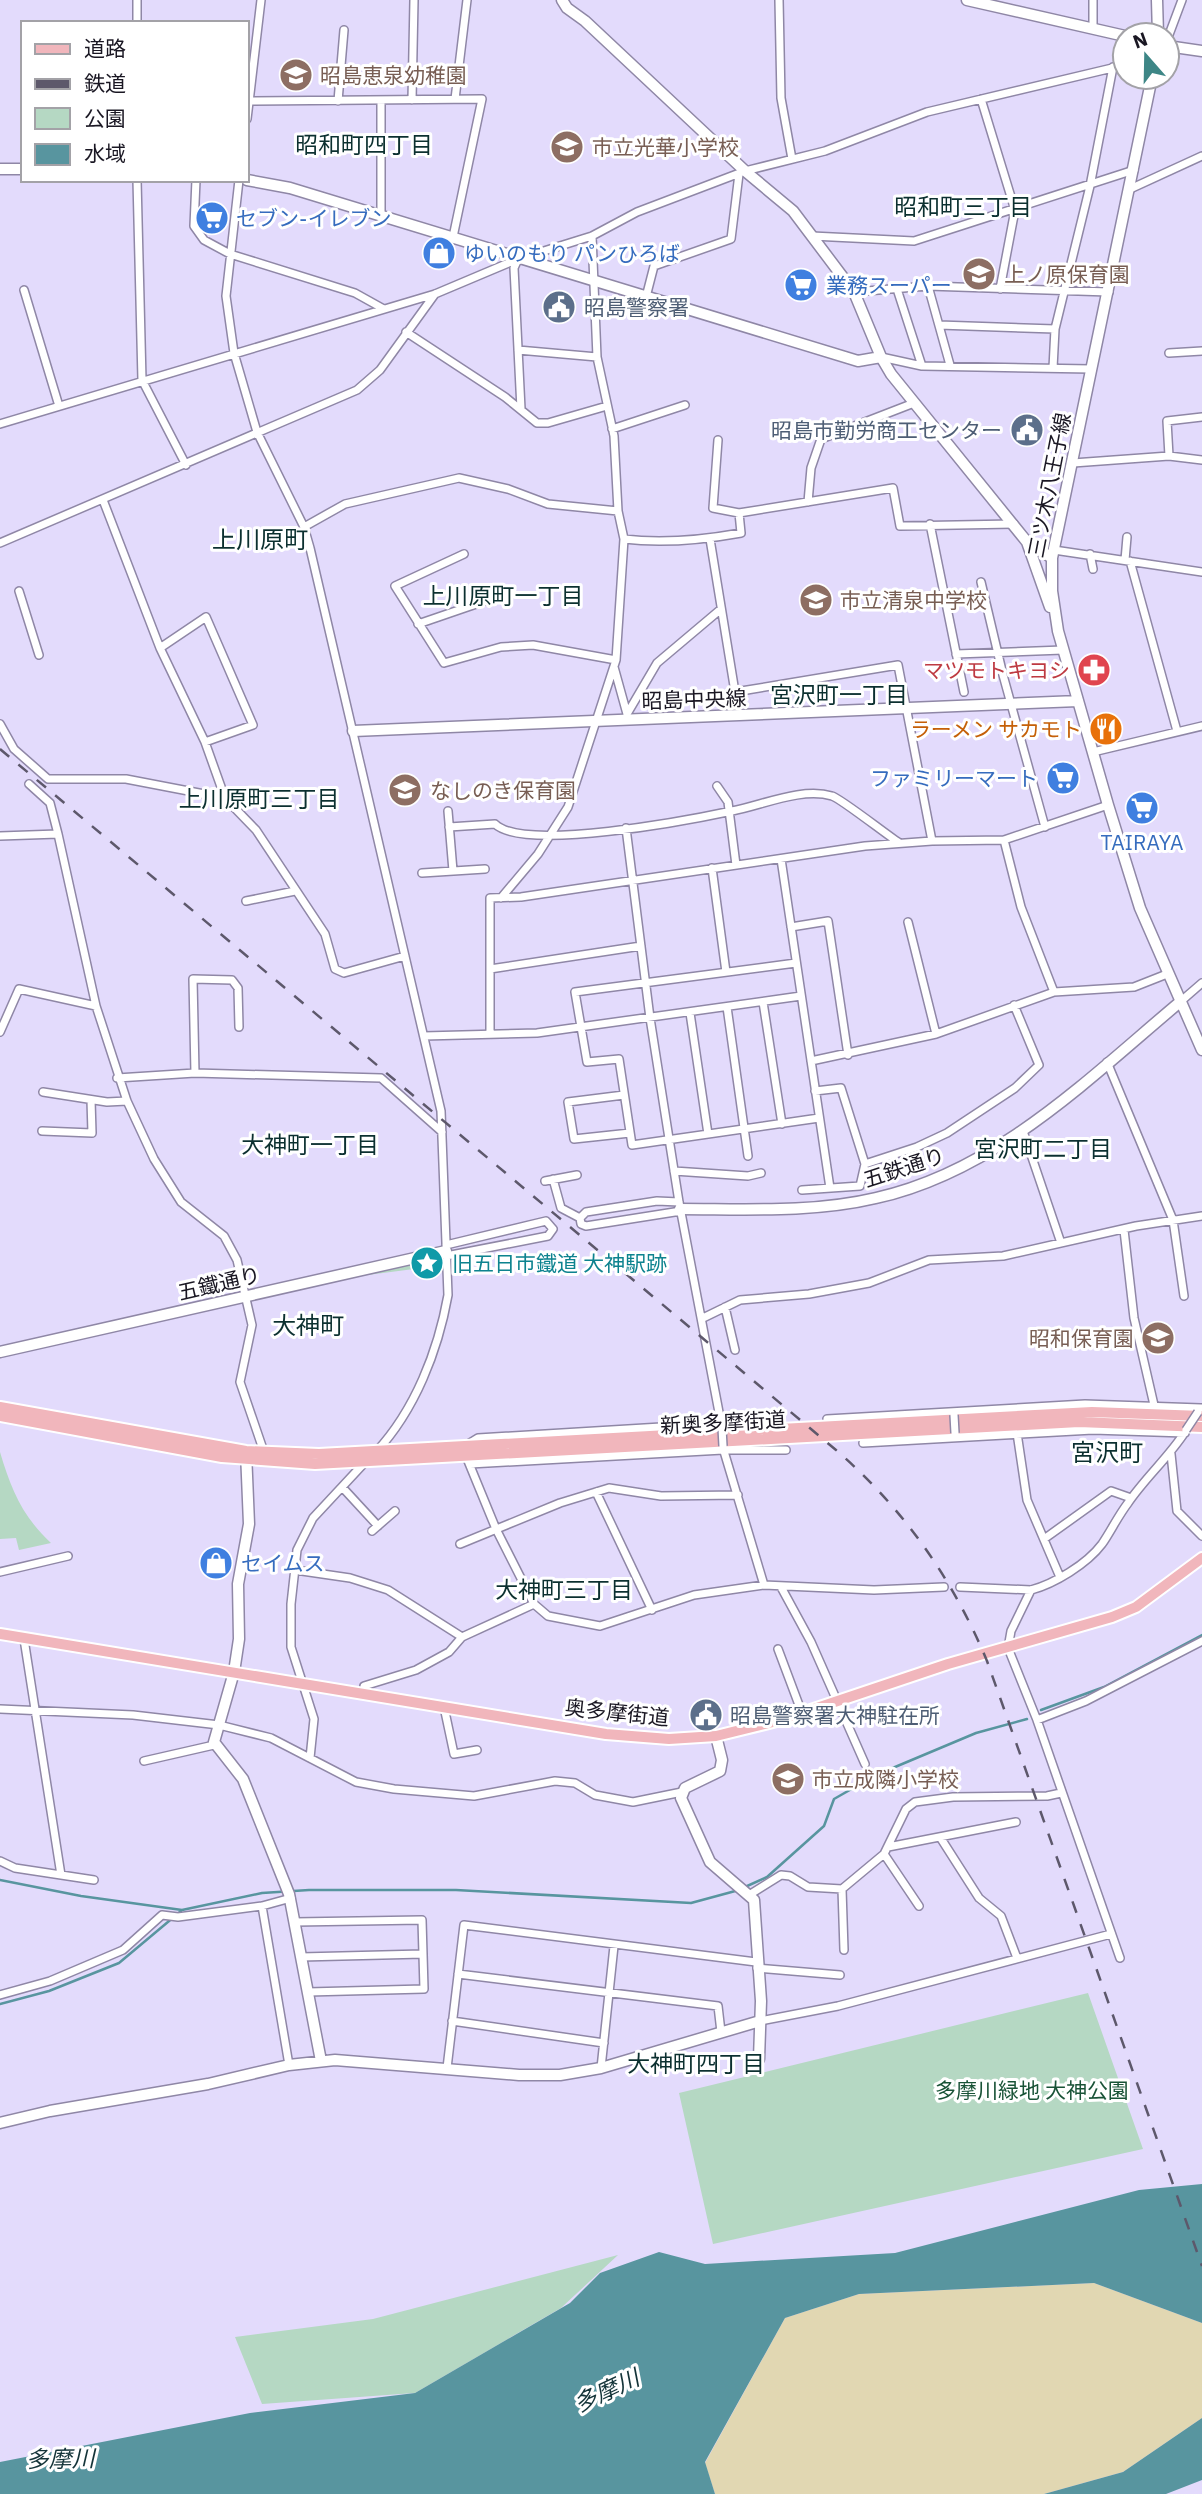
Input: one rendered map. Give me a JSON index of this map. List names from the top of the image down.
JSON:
{
  "streets": {
    "main road": ["新奥多摩街道", "奥多摩街道"],
    "street": [
      "三ツ木八王子線",
      "昭島中央線",
      "五鉄通り",
      "五鐵通り"
    ]
  },
  "crossings": [
    ["三ツ木八王子線", "昭島中央線"],
    ["三ツ木八王子線", "五鉄通り"]
  ],
  "districts": [
    "昭和町四丁目",
    "昭和町三丁目",
    "上川原町",
    "上川原町一丁目",
    "宮沢町一丁目",
    "上川原町三丁目",
    "大神町一丁目",
    "宮沢町二丁目",
    "大神町",
    "宮沢町",
    "大神町三丁目",
    "大神町四丁目"
  ],
  "water": ["多摩川"],
  "parks": ["多摩川緑地 大神公園"],
  "places": {
    "school or university": [
      "昭島恵泉幼稚園",
      "市立光華小学校",
      "上ノ原保育園",
      "市立清泉中学校",
      "なしのき保育園",
      "昭和保育園",
      "市立成隣小学校"
    ],
    "supermarket": [
      "セブン-イレブン",
      "業務スーパー",
      "ファミリーマート",
      "TAIRAYA"
    ],
    "shop": ["ゆいのもり パンひろば", "セイムス"],
    "public building": ["昭島警察署", "昭島市勤労商工センター", "昭島警察署大神駐在所"],
    "pharmacy": ["マツモトキヨシ"],
    "restaurant": ["ラーメン サカモト"],
    "place": ["旧五日市鐵道 大神駅跡"]
  },
  "legend": [
    "道路",
    "鉄道",
    "公園",
    "水域"
  ],
  "north": "top"
}
